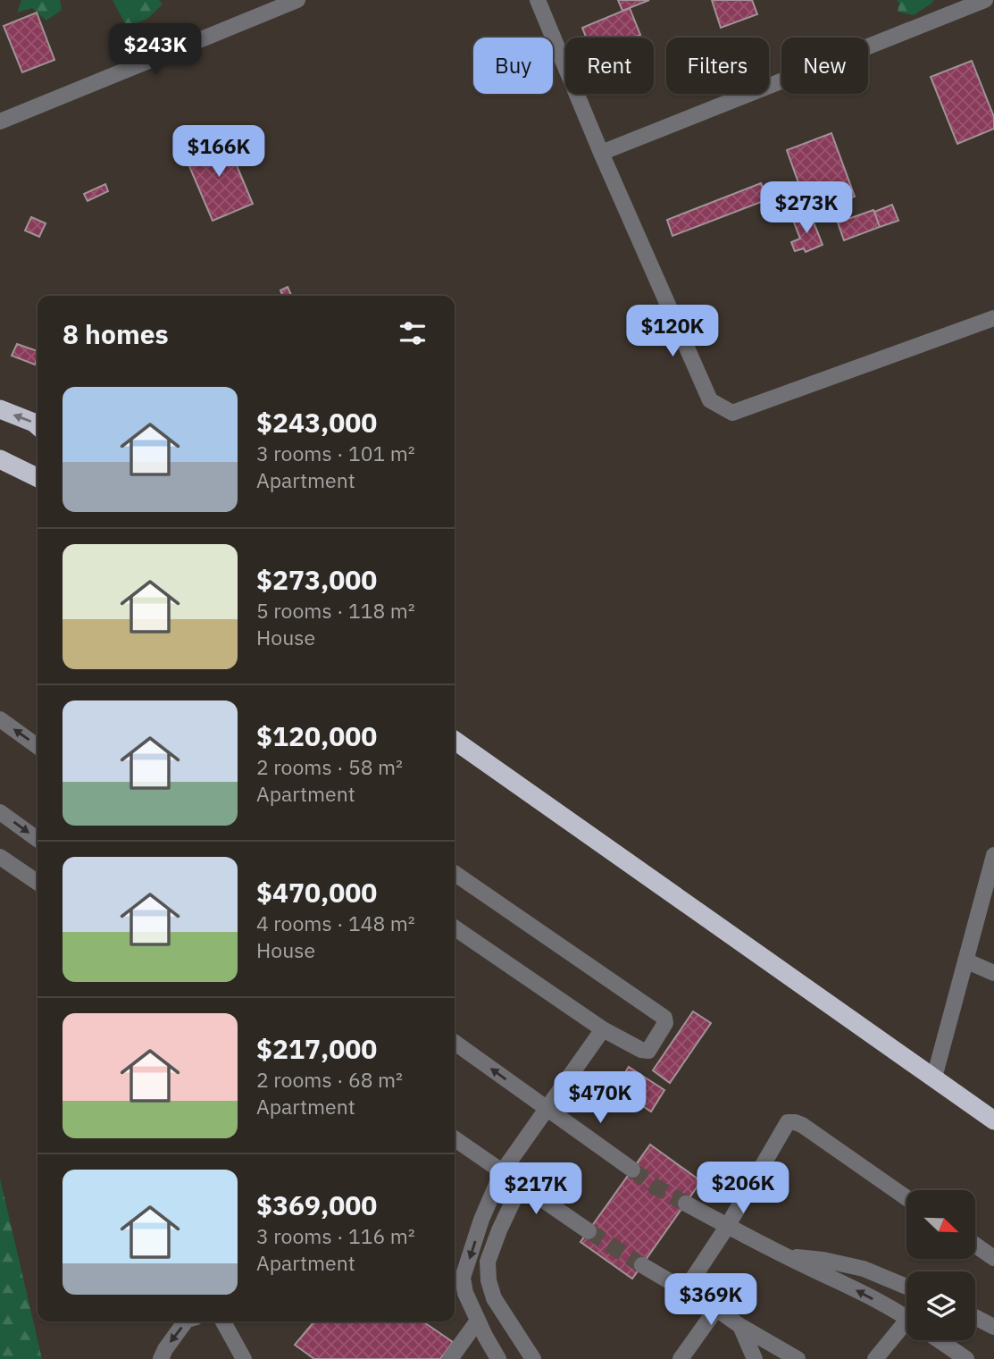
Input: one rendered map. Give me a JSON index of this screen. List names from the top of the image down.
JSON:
{
  "north": "bottom right",
  "page": {
    "price": [
      "$243K",
      "$166K",
      "$273K",
      "$120K",
      "$470K",
      "$206K",
      "$217K",
      "$369K"
    ],
    "chip": [
      "Buy",
      "Rent",
      "Filters",
      "New"
    ],
    "heading": "8 homes",
    "list": [
      {
        "name": "$243,000",
        "note": "3 rooms · 101 m² · Apartment"
      },
      {
        "name": "$273,000",
        "note": "5 rooms · 118 m² · House"
      },
      {
        "name": "$120,000",
        "note": "2 rooms · 58 m² · Apartment"
      },
      {
        "name": "$470,000",
        "note": "4 rooms · 148 m² · House"
      },
      {
        "name": "$217,000",
        "note": "2 rooms · 68 m² · Apartment"
      },
      {
        "name": "$369,000",
        "note": "3 rooms · 116 m² · Apartment"
      }
    ]
  }
}
